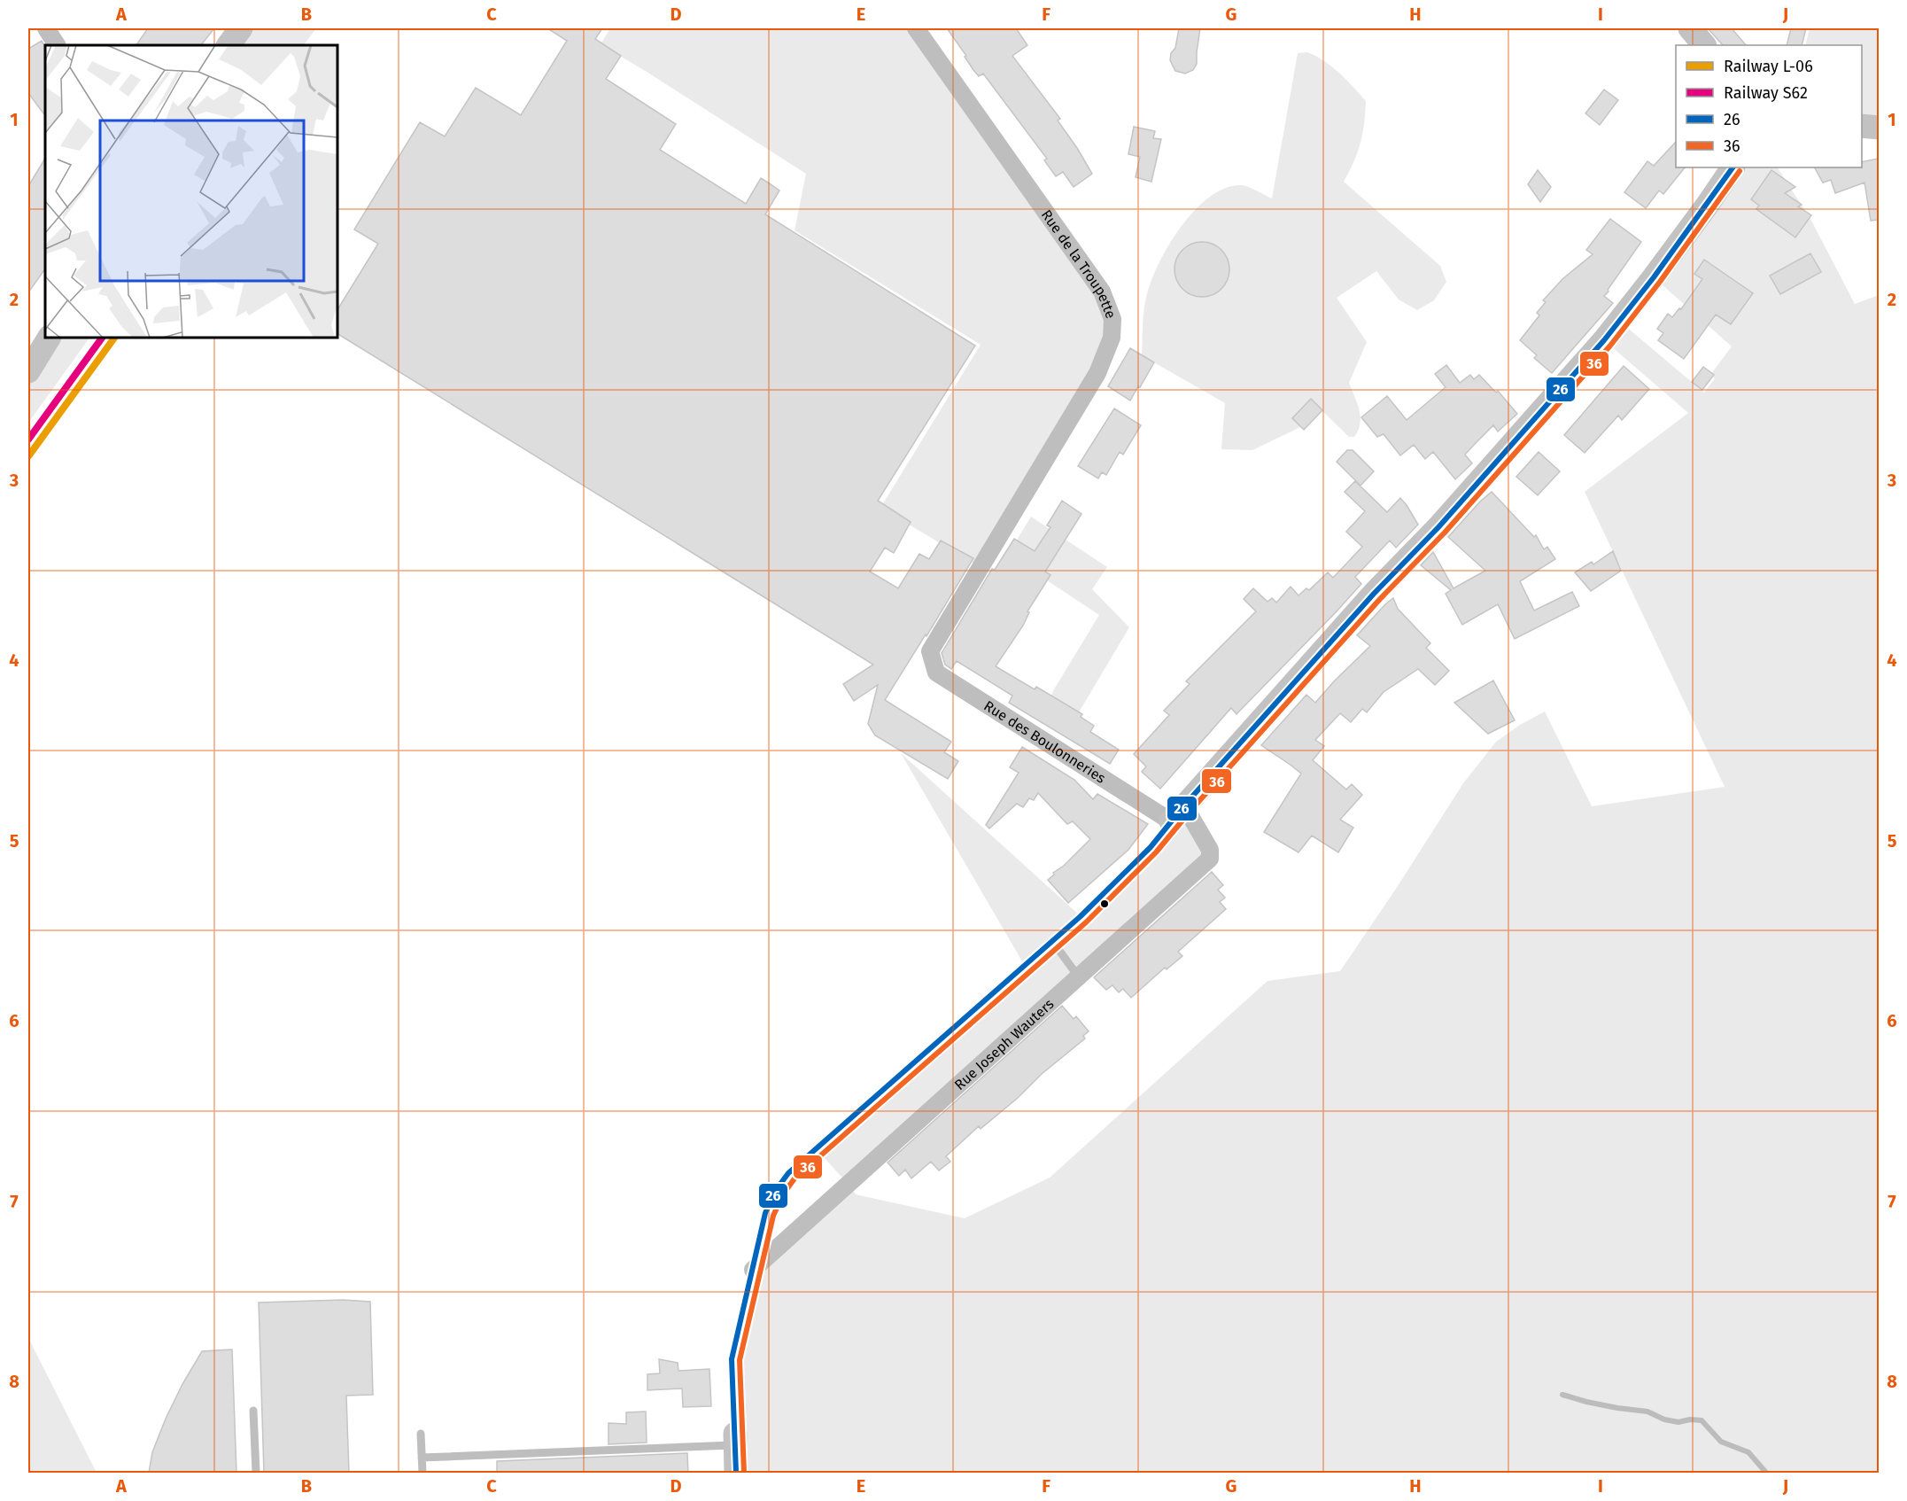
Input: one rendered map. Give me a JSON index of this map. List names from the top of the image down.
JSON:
{
  "streets": {
    "street": ["Rue de la Troupette", "Rue des Boulonneries", "Rue Joseph Wauters"]
  },
  "crossings": [
    ["Rue de la Troupette", "Rue des Boulonneries"],
    ["Rue des Boulonneries", "Rue Joseph Wauters"]
  ],
  "lines": [
    "transit line 26",
    "transit line 36",
    "rail line L-06",
    "rail line S62"
  ],
  "legend": [
    "Railway L-06",
    "Railway S62",
    "26",
    "36"
  ],
  "grid": {
    "columns": [
      "A",
      "B",
      "C",
      "D",
      "E",
      "F",
      "G",
      "H",
      "I",
      "J"
    ],
    "rows": [
      "1",
      "2",
      "3",
      "4",
      "5",
      "6",
      "7",
      "8"
    ]
  }
}
